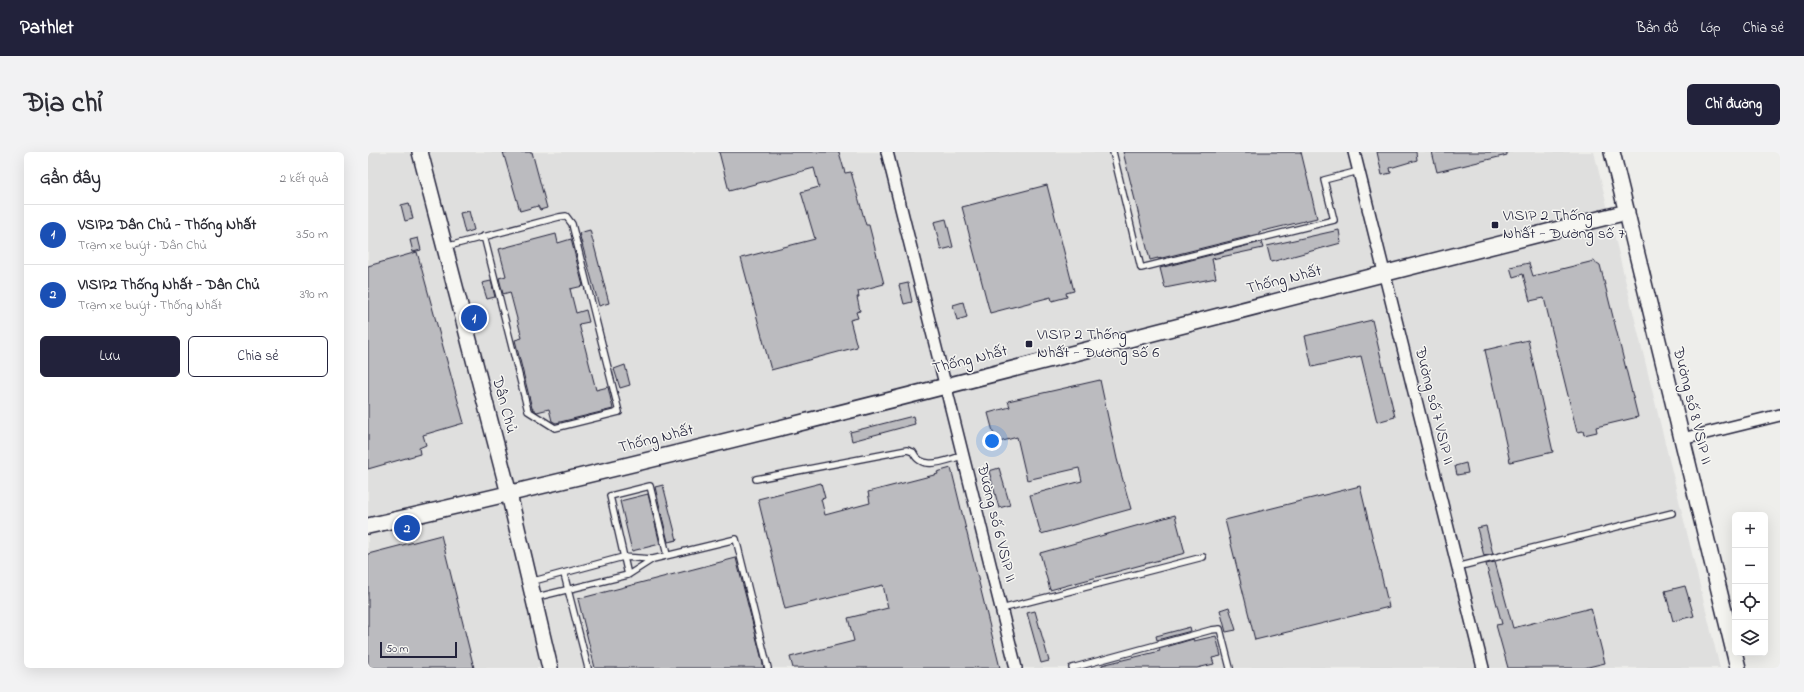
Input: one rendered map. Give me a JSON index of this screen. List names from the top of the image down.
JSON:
{
  "streets": {
    "street": [
      "Thống Nhất",
      "Dân Chủ",
      "Đường số 7 VSIP II",
      "Đường số 8 VSIP II",
      "Đường số 6 VSIP II"
    ]
  },
  "crossings": [
    ["Thống Nhất", "Dân Chủ"],
    ["Thống Nhất", "Đường số 7 VSIP II"],
    ["Thống Nhất", "Đường số 8 VSIP II"],
    ["Thống Nhất", "Đường số 6 VSIP II"]
  ],
  "places": {
    "transit": ["VISIP 2 Thống Nhất - Đường số 7", "VISIP 2 Thống Nhất - Đường số 6"]
  },
  "scale_bar": "50 m",
  "page": {
    "header": "Pathlet",
    "nav": ["Bản đồ", "Lớp", "Chia sẻ"],
    "title": "Địa chỉ",
    "buttons": [
      "Chỉ đường",
      ["Lưu", "Chia sẻ"]
    ],
    "heading": ["Gần đây", "2 kết quả"],
    "list": [
      {
        "mark": "1",
        "name": "VSIP2 Dân Chủ - Thống Nhất",
        "note": "Trạm xe buýt · Dân Chủ",
        "value": "350 m"
      },
      {
        "mark": "2",
        "name": "VISIP2 Thống Nhất - Dân Chủ",
        "note": "Trạm xe buýt · Thống Nhất",
        "value": "390 m"
      }
    ],
    "pins": ["1", "2"],
    "map_buttons": ["+", "−"],
    "scale": "50 m"
  }
}
